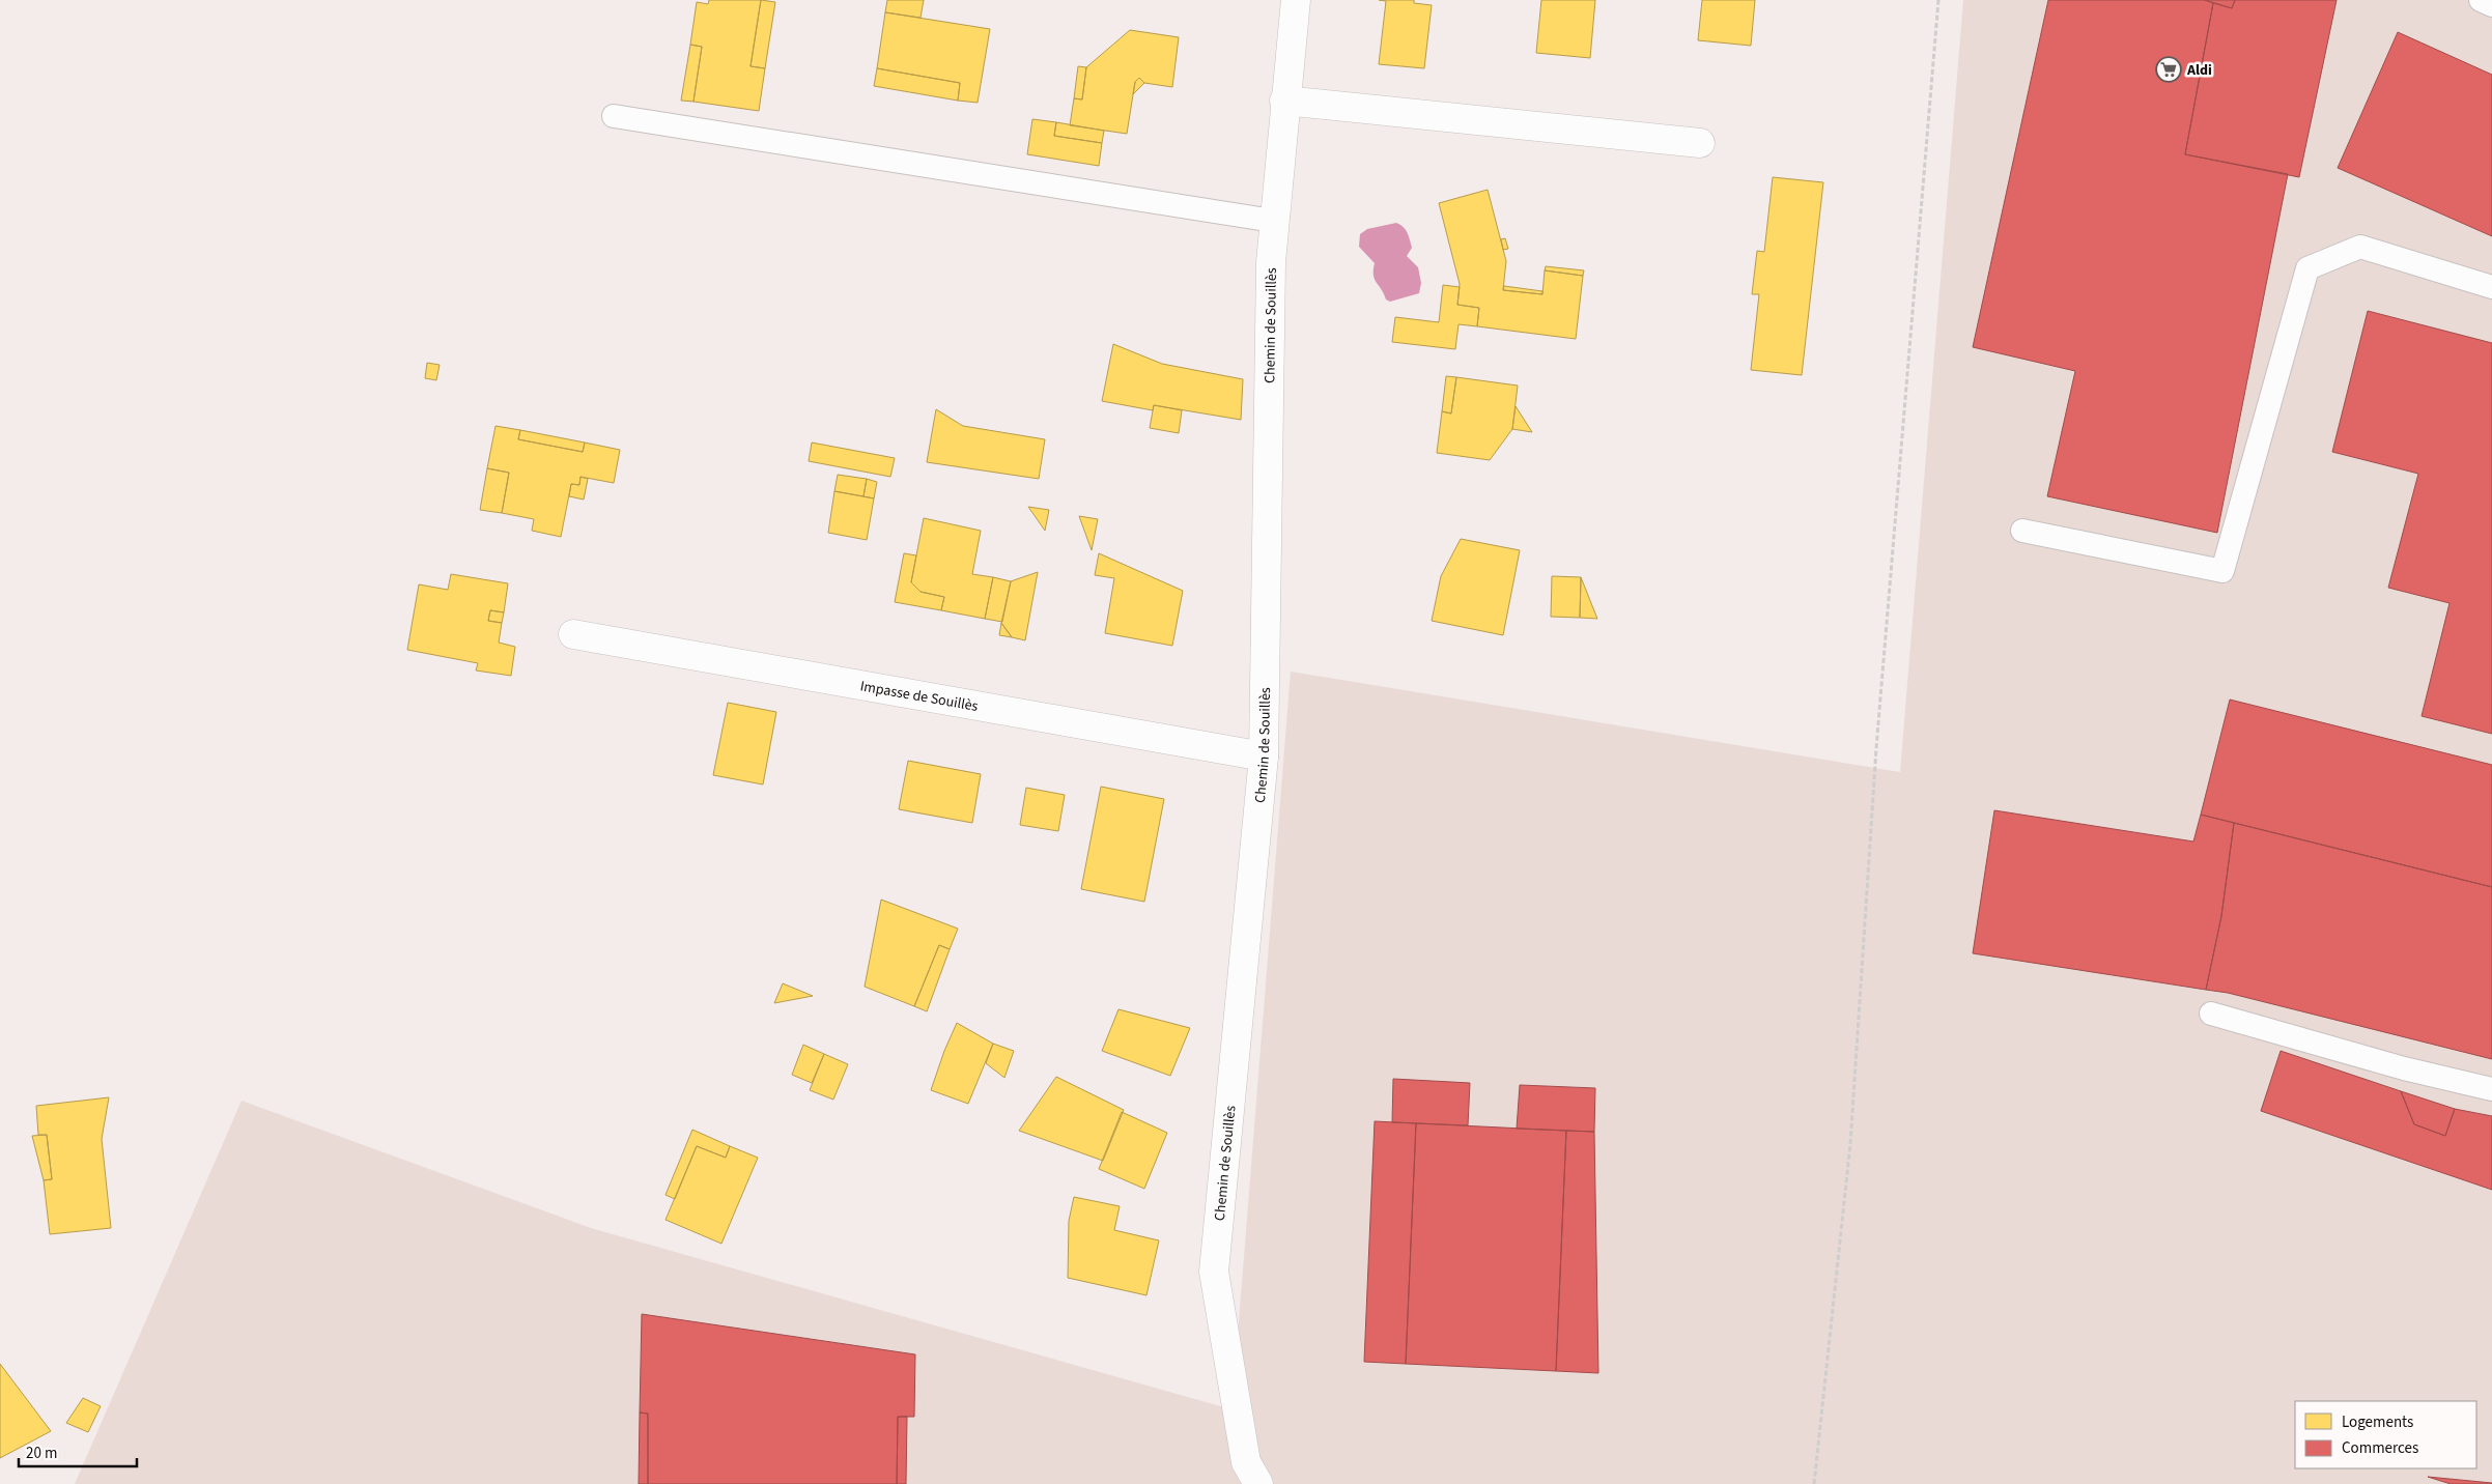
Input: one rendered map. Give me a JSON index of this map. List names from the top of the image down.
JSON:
{
  "streets": {
    "street": ["Chemin de Souillès", "Impasse de Souillès"]
  },
  "crossings": [
    ["Chemin de Souillès", "Impasse de Souillès"]
  ],
  "places": {
    "supermarket": ["Aldi"]
  },
  "legend": ["Logements", "Commerces"],
  "scale_bar": "20 m"
}
